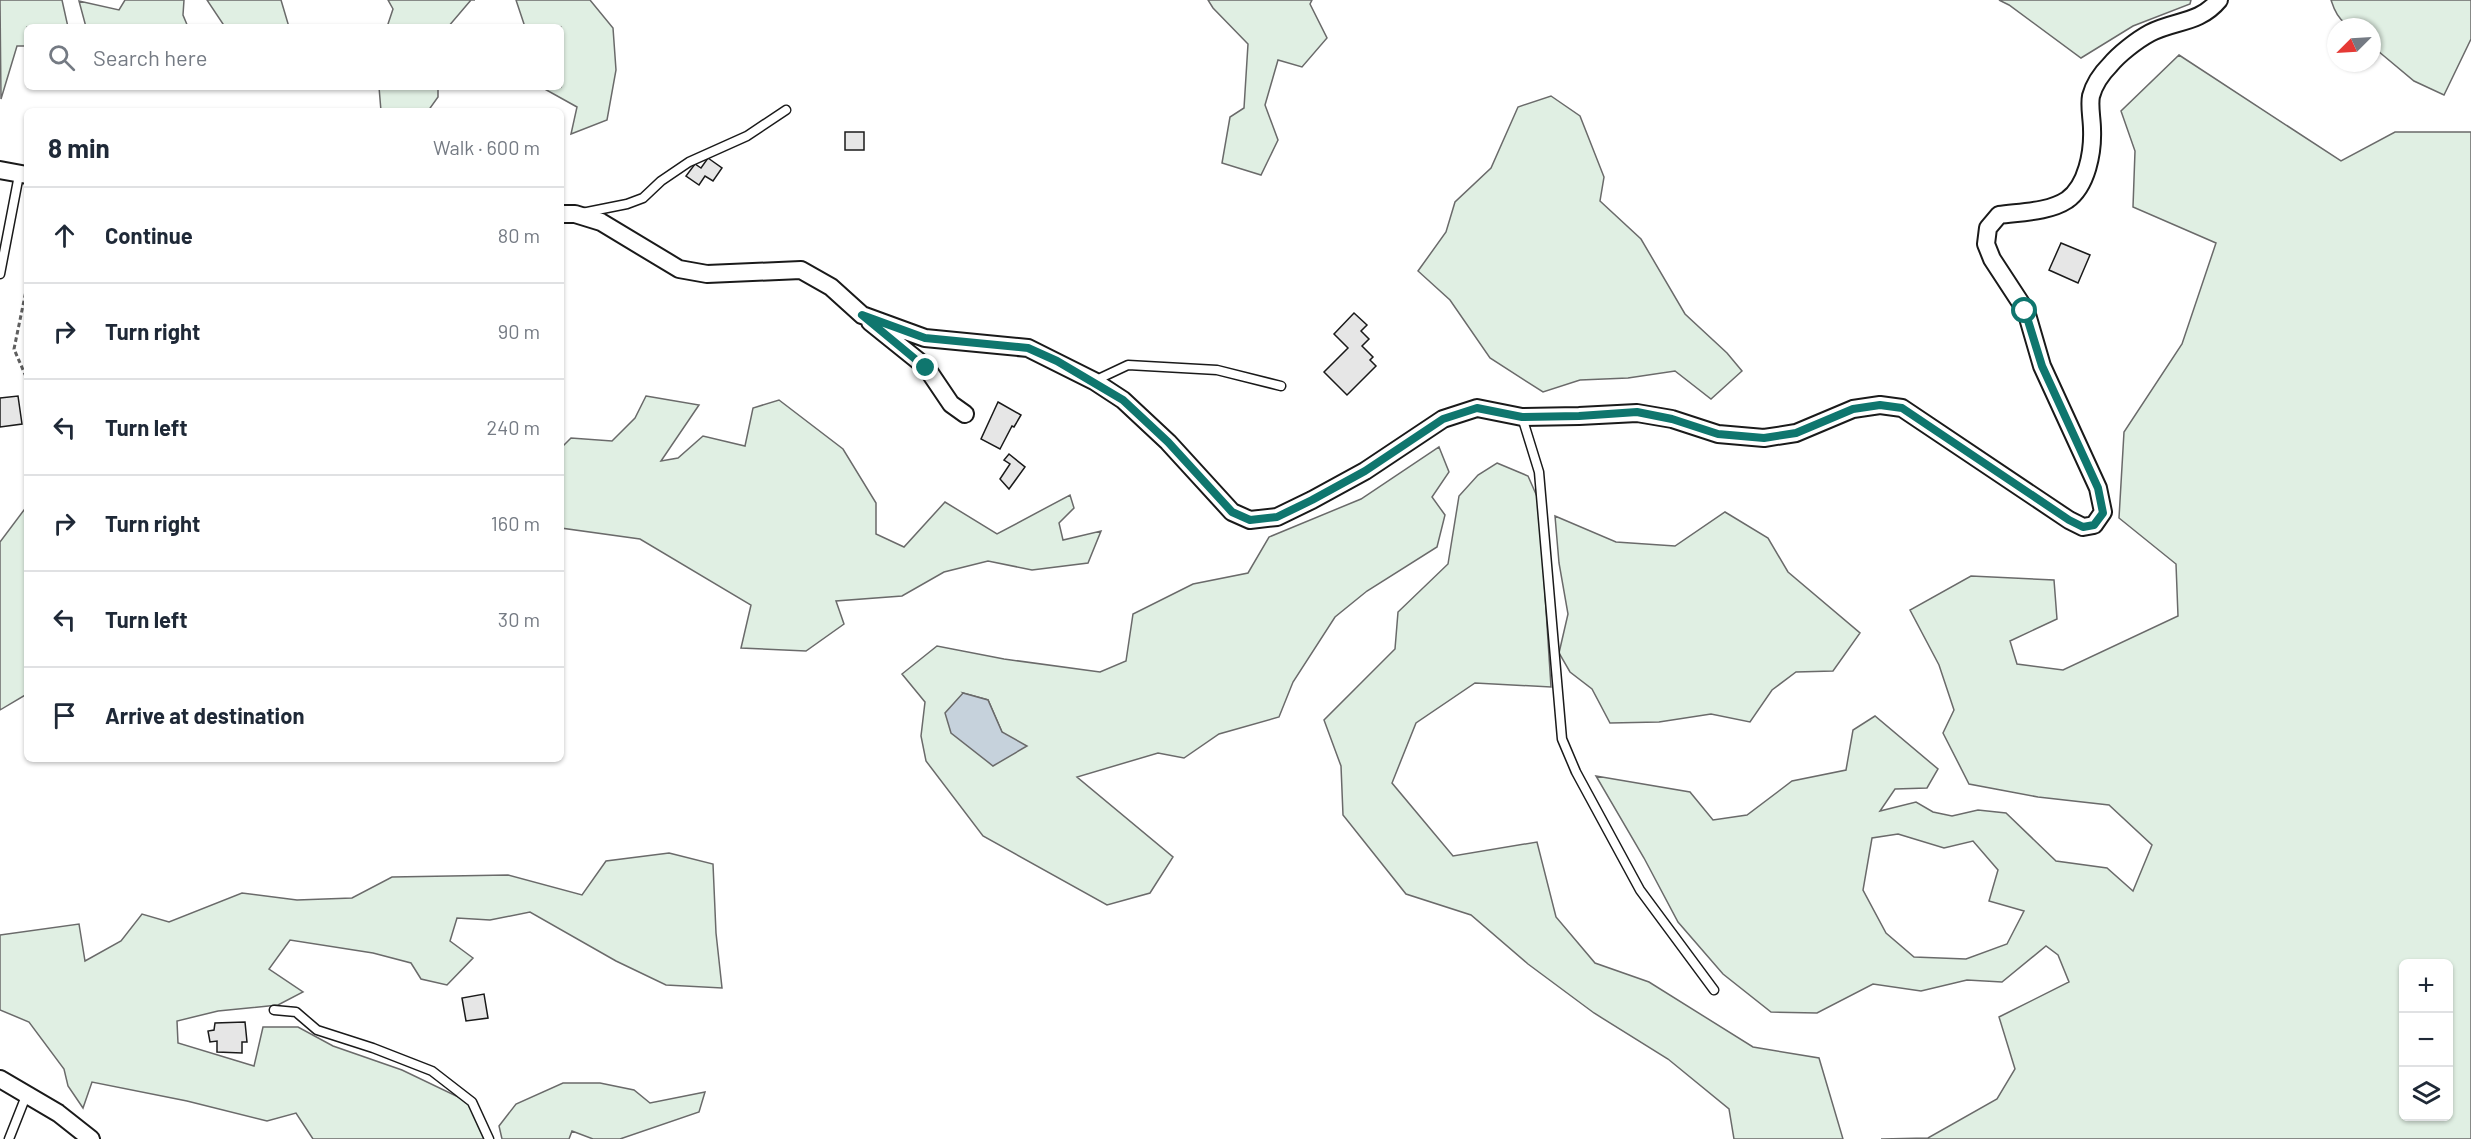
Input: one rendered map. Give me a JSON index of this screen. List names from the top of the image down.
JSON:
{
  "north": "bottom left",
  "page": {
    "search": "Search here",
    "heading": ["8 min", "Walk · 600 m"],
    "list": [
      ["Continue", "80 m"],
      ["Turn right", "90 m"],
      ["Turn left", "240 m"],
      ["Turn right", "160 m"],
      ["Turn left", "30 m"],
      "Arrive at destination"
    ],
    "map_buttons": ["+", "−"]
  }
}
